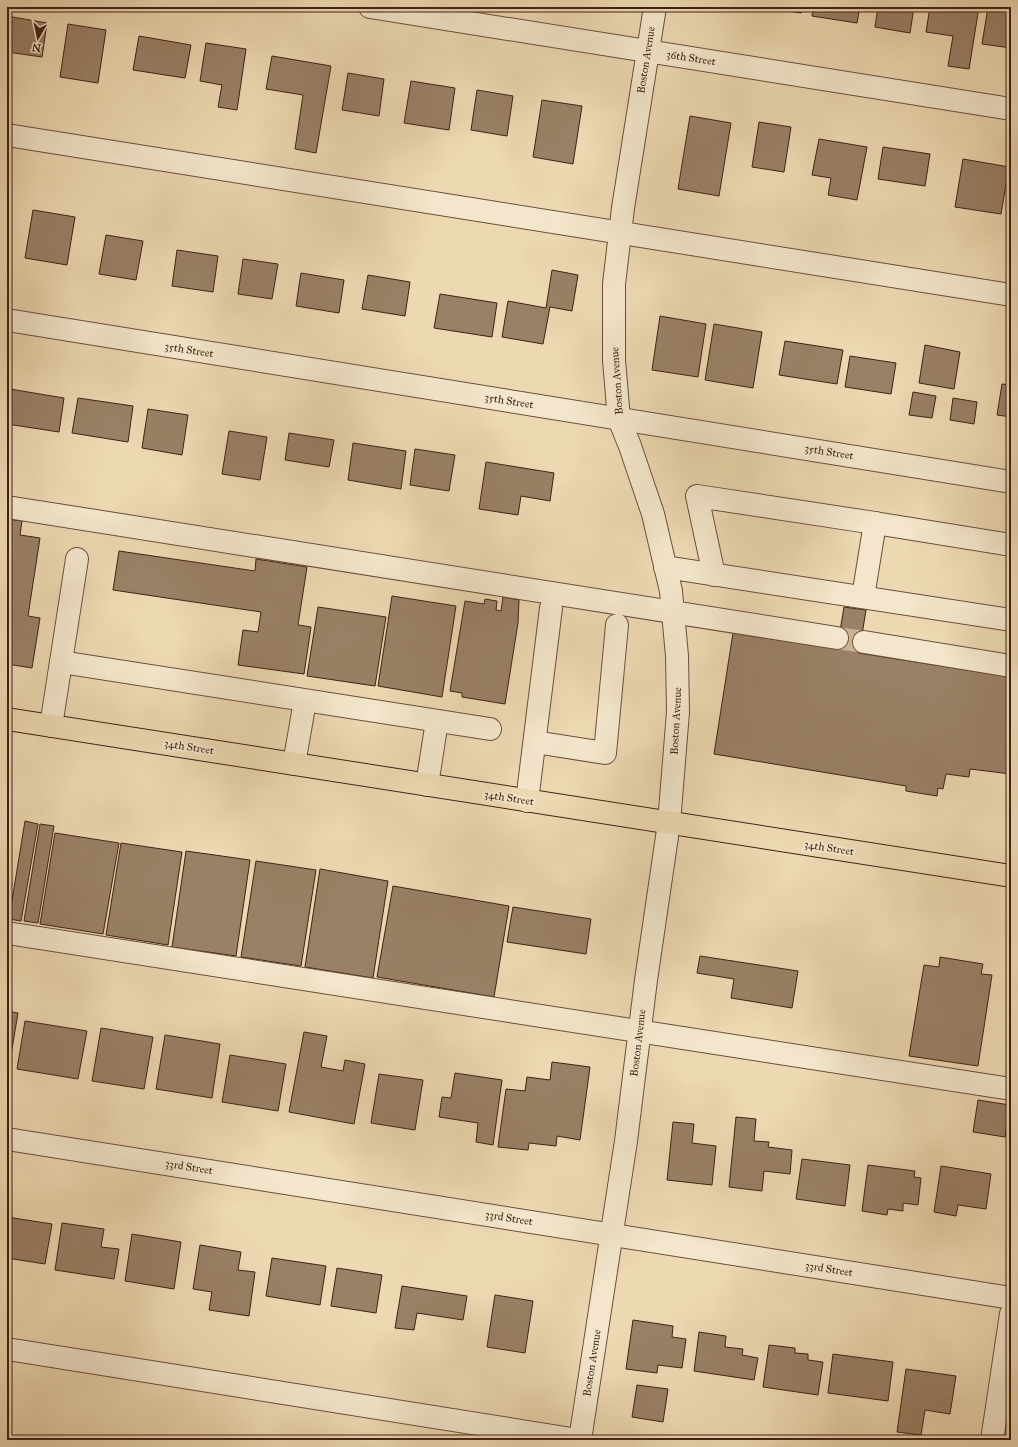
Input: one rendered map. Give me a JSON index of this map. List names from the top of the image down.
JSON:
{
  "streets": {
    "main road": ["34th Street"],
    "street": [
      "36th Street",
      "Boston Avenue",
      "35th Street",
      "33rd Street"
    ]
  },
  "crossings": [
    ["36th Street", "Boston Avenue"],
    ["Boston Avenue", "35th Street"],
    ["Boston Avenue", "34th Street"],
    ["Boston Avenue", "33rd Street"]
  ],
  "north": "bottom"
}
